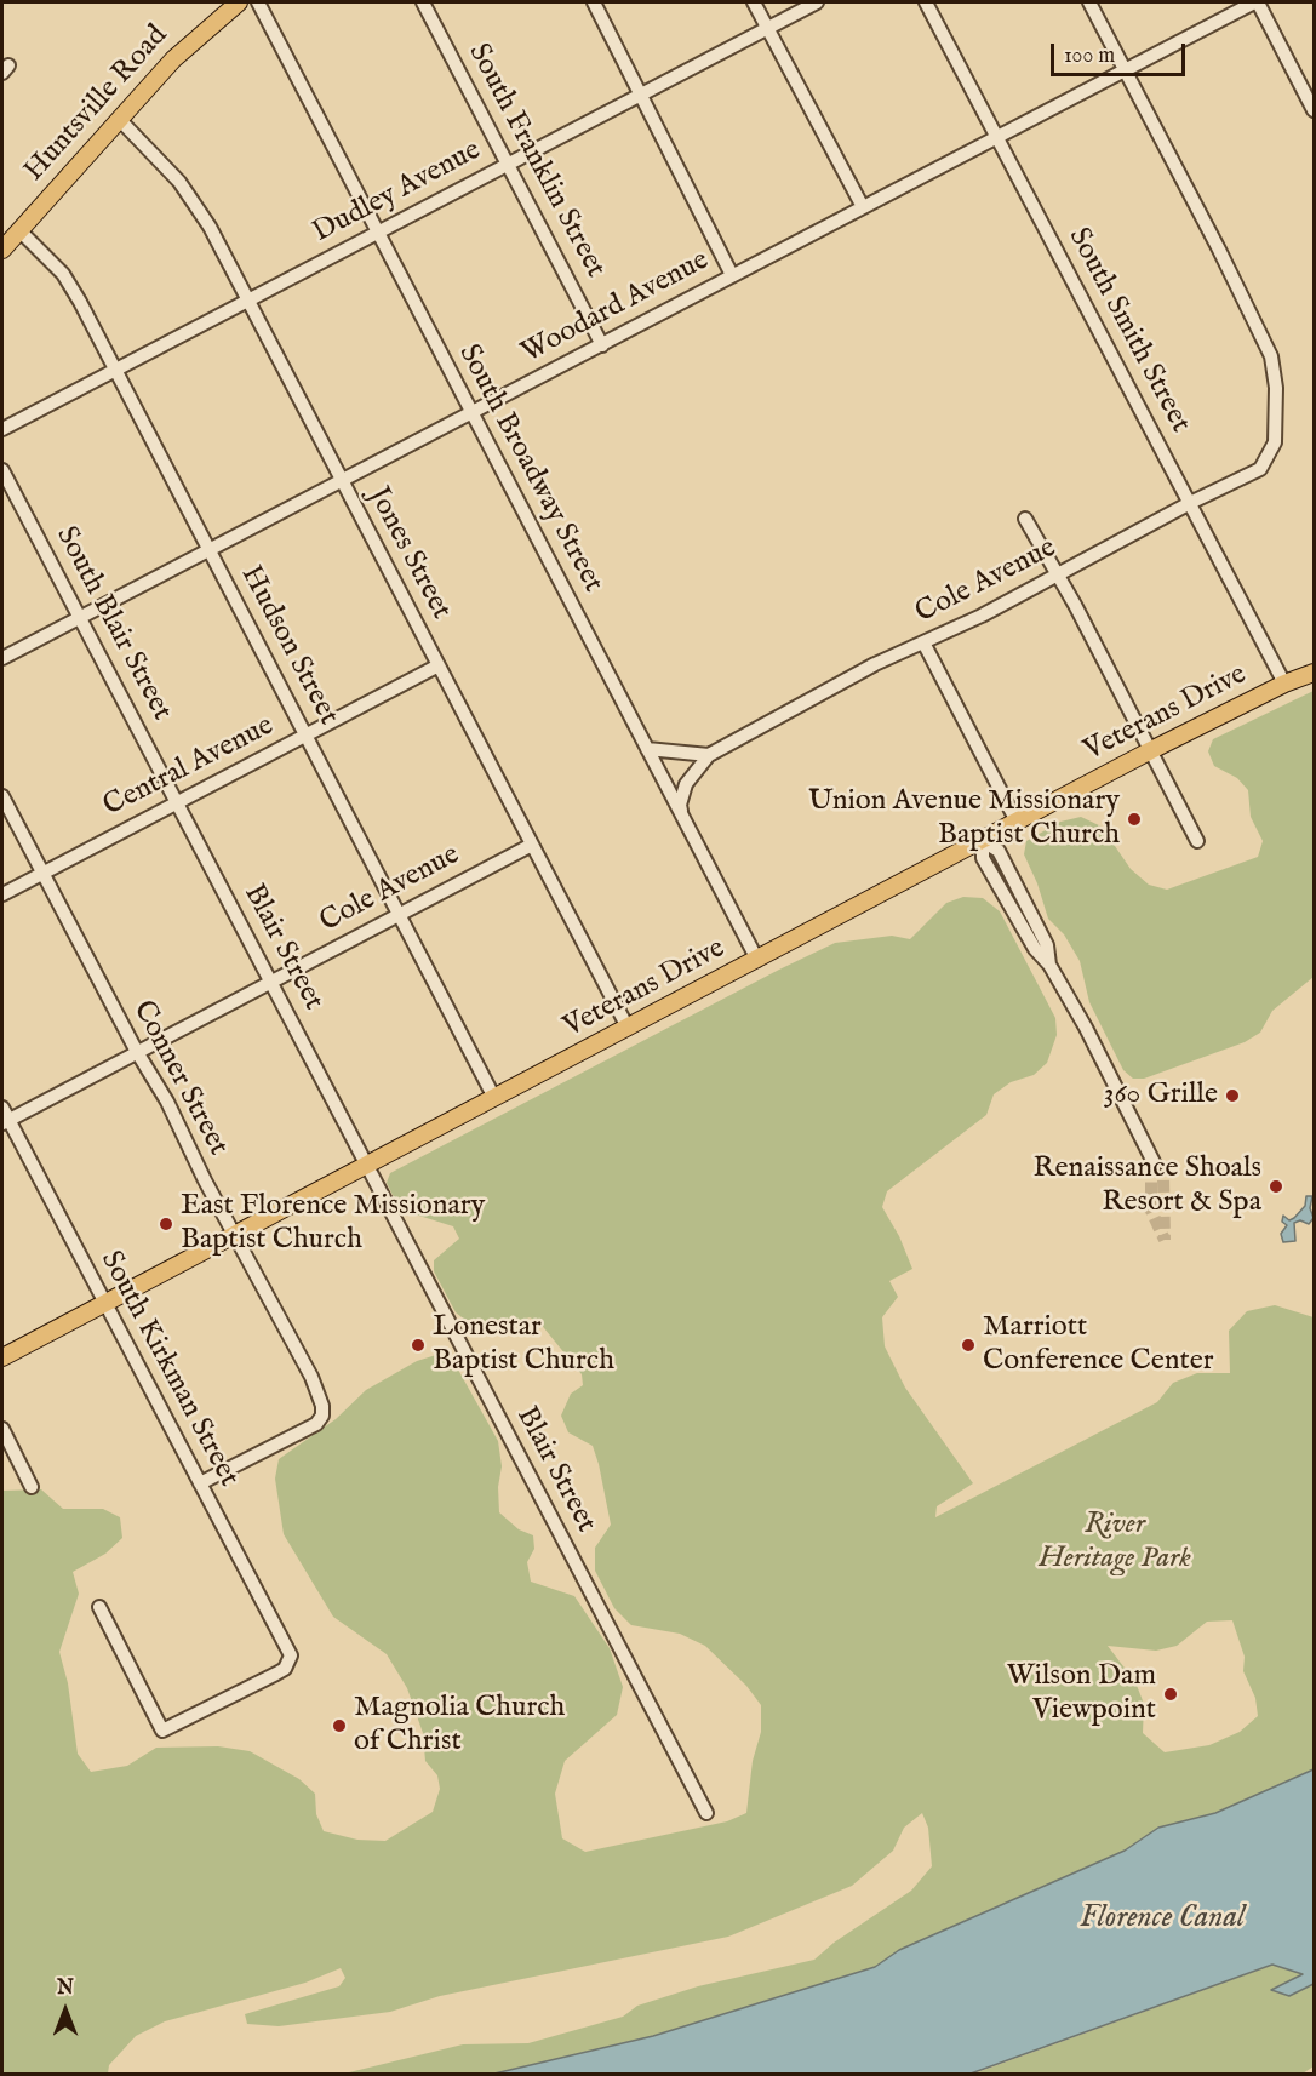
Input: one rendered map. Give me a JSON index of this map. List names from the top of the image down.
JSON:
{
  "streets": {
    "main road": ["Huntsville Road", "Veterans Drive"],
    "street": [
      "South Franklin Street",
      "Dudley Avenue",
      "Woodard Avenue",
      "South Smith Street",
      "South Broadway Street",
      "Jones Street",
      "Cole Avenue",
      "South Blair Street",
      "Hudson Street",
      "Central Avenue",
      "Blair Street",
      "Conner Street",
      "South Kirkman Street"
    ]
  },
  "crossings": [
    ["Huntsville Road", "Jones Street"],
    ["Huntsville Road", "Hudson Street"],
    ["South Franklin Street", "Dudley Avenue"],
    ["South Franklin Street", "Woodard Avenue"],
    ["Dudley Avenue", "South Broadway Street"],
    ["Dudley Avenue", "Jones Street"],
    ["Dudley Avenue", "Hudson Street"],
    ["Woodard Avenue", "South Smith Street"],
    ["Woodard Avenue", "South Broadway Street"],
    ["Woodard Avenue", "Jones Street"],
    ["Woodard Avenue", "Cole Avenue"],
    ["Woodard Avenue", "South Blair Street"],
    ["Woodard Avenue", "Hudson Street"],
    ["South Smith Street", "Cole Avenue"],
    ["South Smith Street", "Veterans Drive"],
    ["South Broadway Street", "Cole Avenue"],
    ["South Broadway Street", "Veterans Drive"],
    ["Jones Street", "Cole Avenue"],
    ["Jones Street", "Veterans Drive"],
    ["Jones Street", "Central Avenue"],
    ["Cole Avenue", "Hudson Street"],
    ["Cole Avenue", "Blair Street"],
    ["Cole Avenue", "Conner Street"],
    ["Cole Avenue", "South Kirkman Street"],
    ["South Blair Street", "Central Avenue"],
    ["South Blair Street", "Blair Street"],
    ["Hudson Street", "Veterans Drive"],
    ["Hudson Street", "Central Avenue"],
    ["Veterans Drive", "Blair Street"],
    ["Veterans Drive", "Conner Street"],
    ["Veterans Drive", "South Kirkman Street"],
    ["Central Avenue", "Blair Street"],
    ["Central Avenue", "Conner Street"],
    ["Conner Street", "South Kirkman Street"]
  ],
  "water": ["Florence Canal"],
  "parks": ["River Heritage Park"],
  "places": [
    "Union Avenue Missionary Baptist Church",
    "360 Grille",
    "Renaissance Shoals Resort & Spa",
    "East Florence Missionary Baptist Church",
    "Lonestar Baptist Church",
    "Marriott Conference Center",
    "Wilson Dam Viewpoint",
    "Magnolia Church of Christ"
  ],
  "scale_bar": "100 m",
  "north": "top"
}
